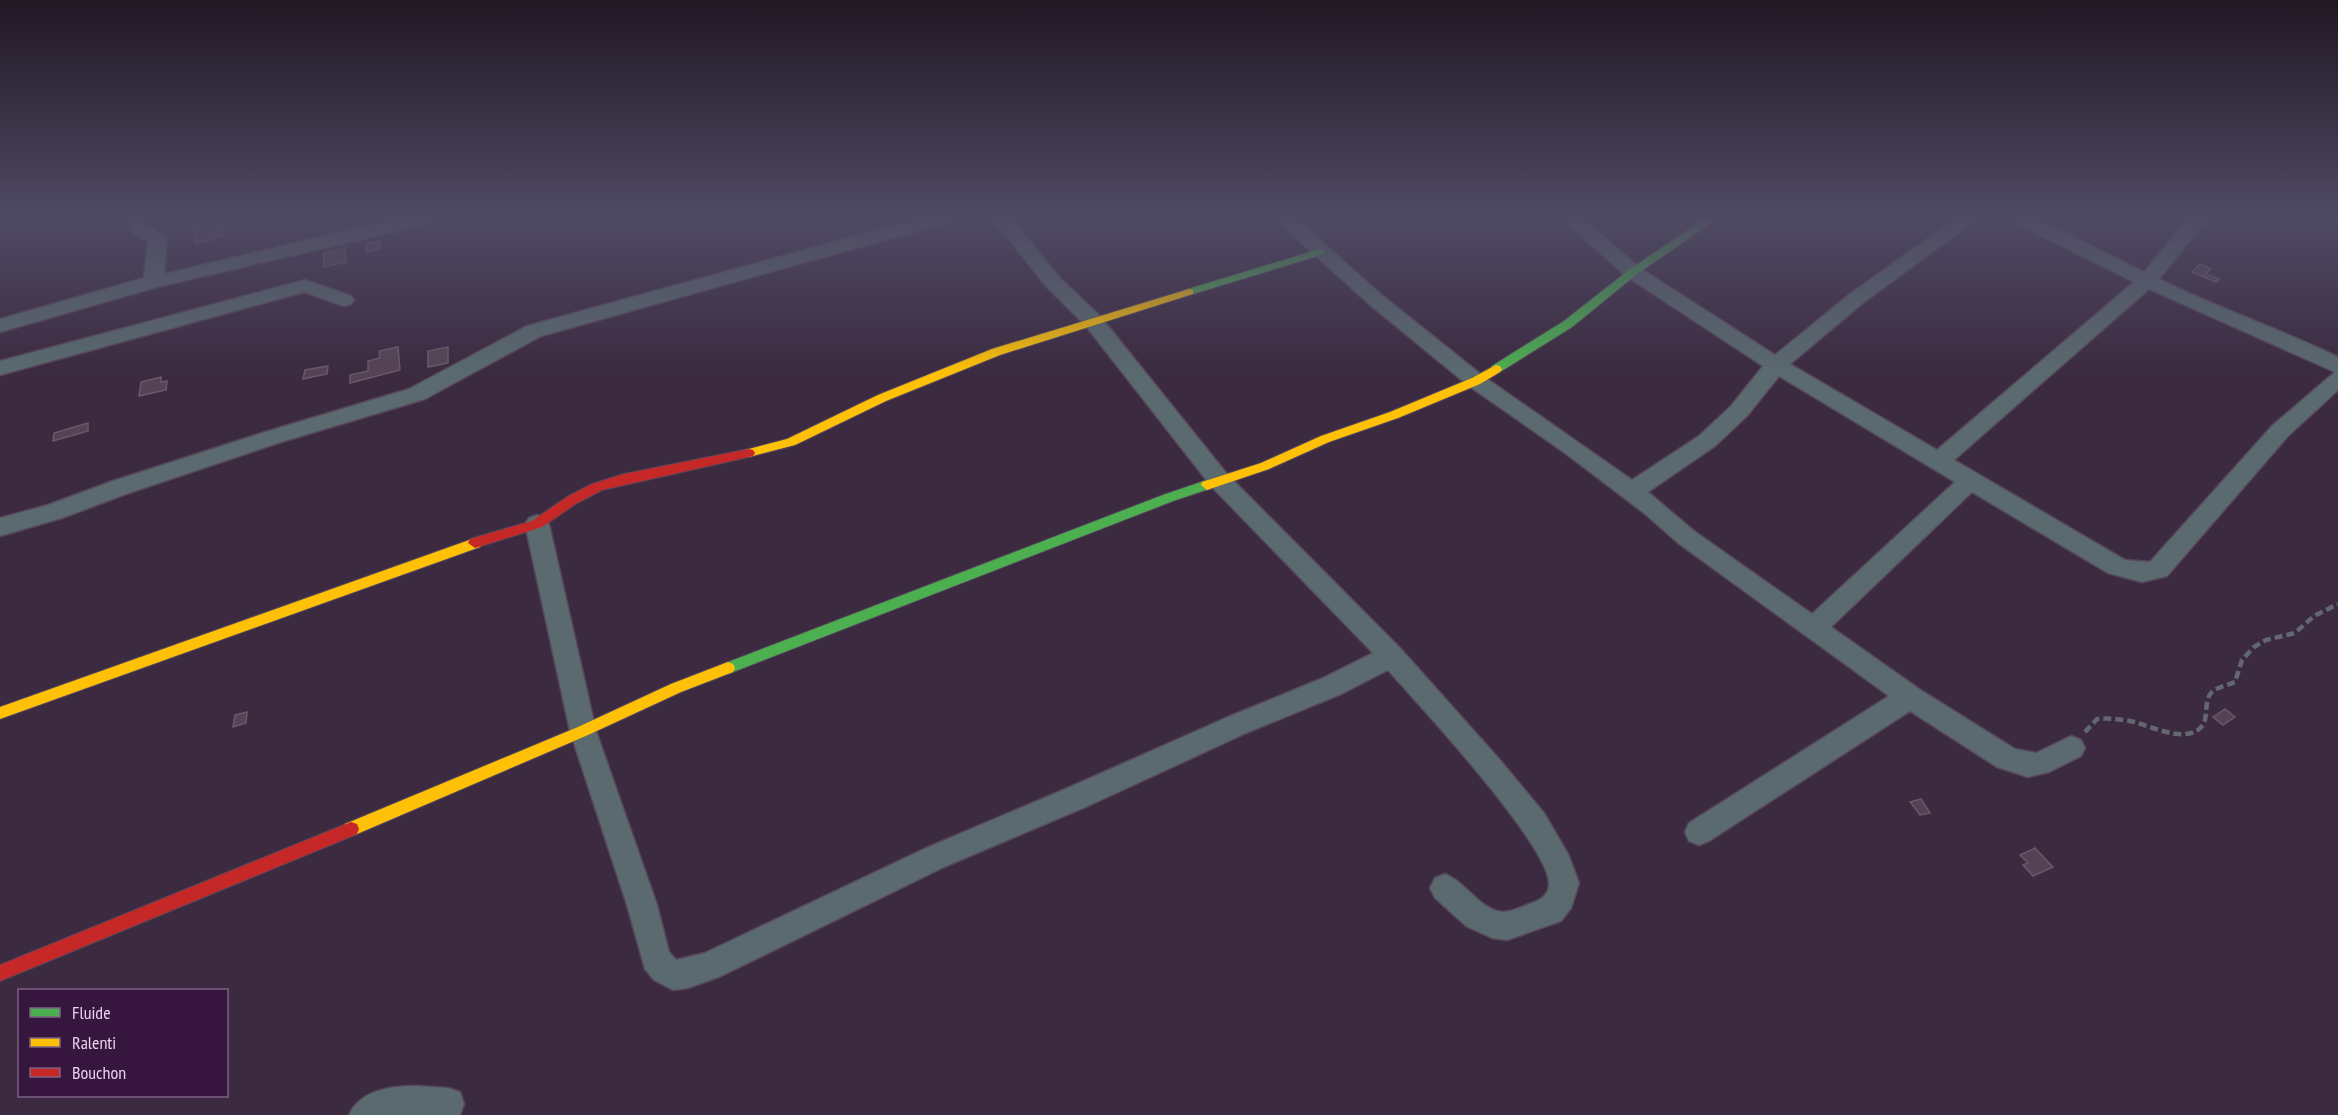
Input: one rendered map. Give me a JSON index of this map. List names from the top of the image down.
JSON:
{
  "legend": ["Fluide", "Ralenti", "Bouchon"]
}
